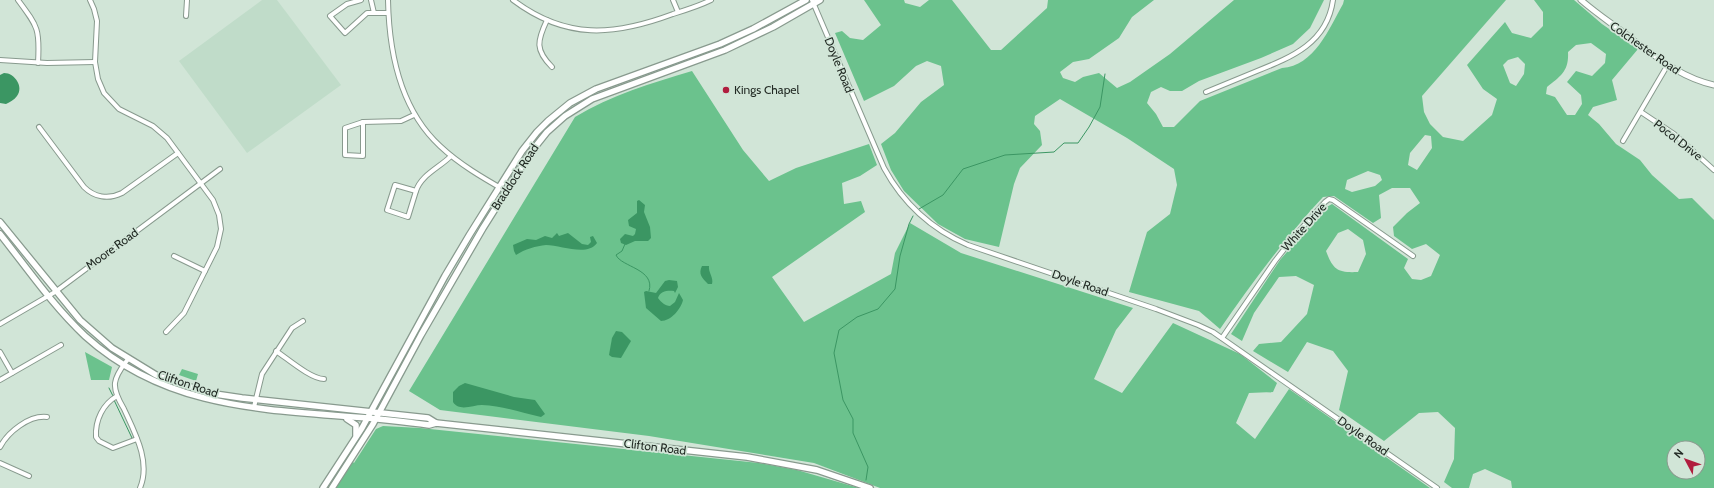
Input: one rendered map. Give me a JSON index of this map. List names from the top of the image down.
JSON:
{
  "streets": {
    "main road": ["Braddock Road", "Clifton Road"],
    "street": [
      "Colchester Road",
      "Doyle Road",
      "Pocol Drive",
      "White Drive",
      "Moore Road"
    ]
  },
  "crossings": [
    ["Doyle Road", "Braddock Road"],
    ["Doyle Road", "White Drive"],
    ["Braddock Road", "Clifton Road"],
    ["Moore Road", "Clifton Road"]
  ],
  "places": ["Kings Chapel"],
  "north": "top left"
}
